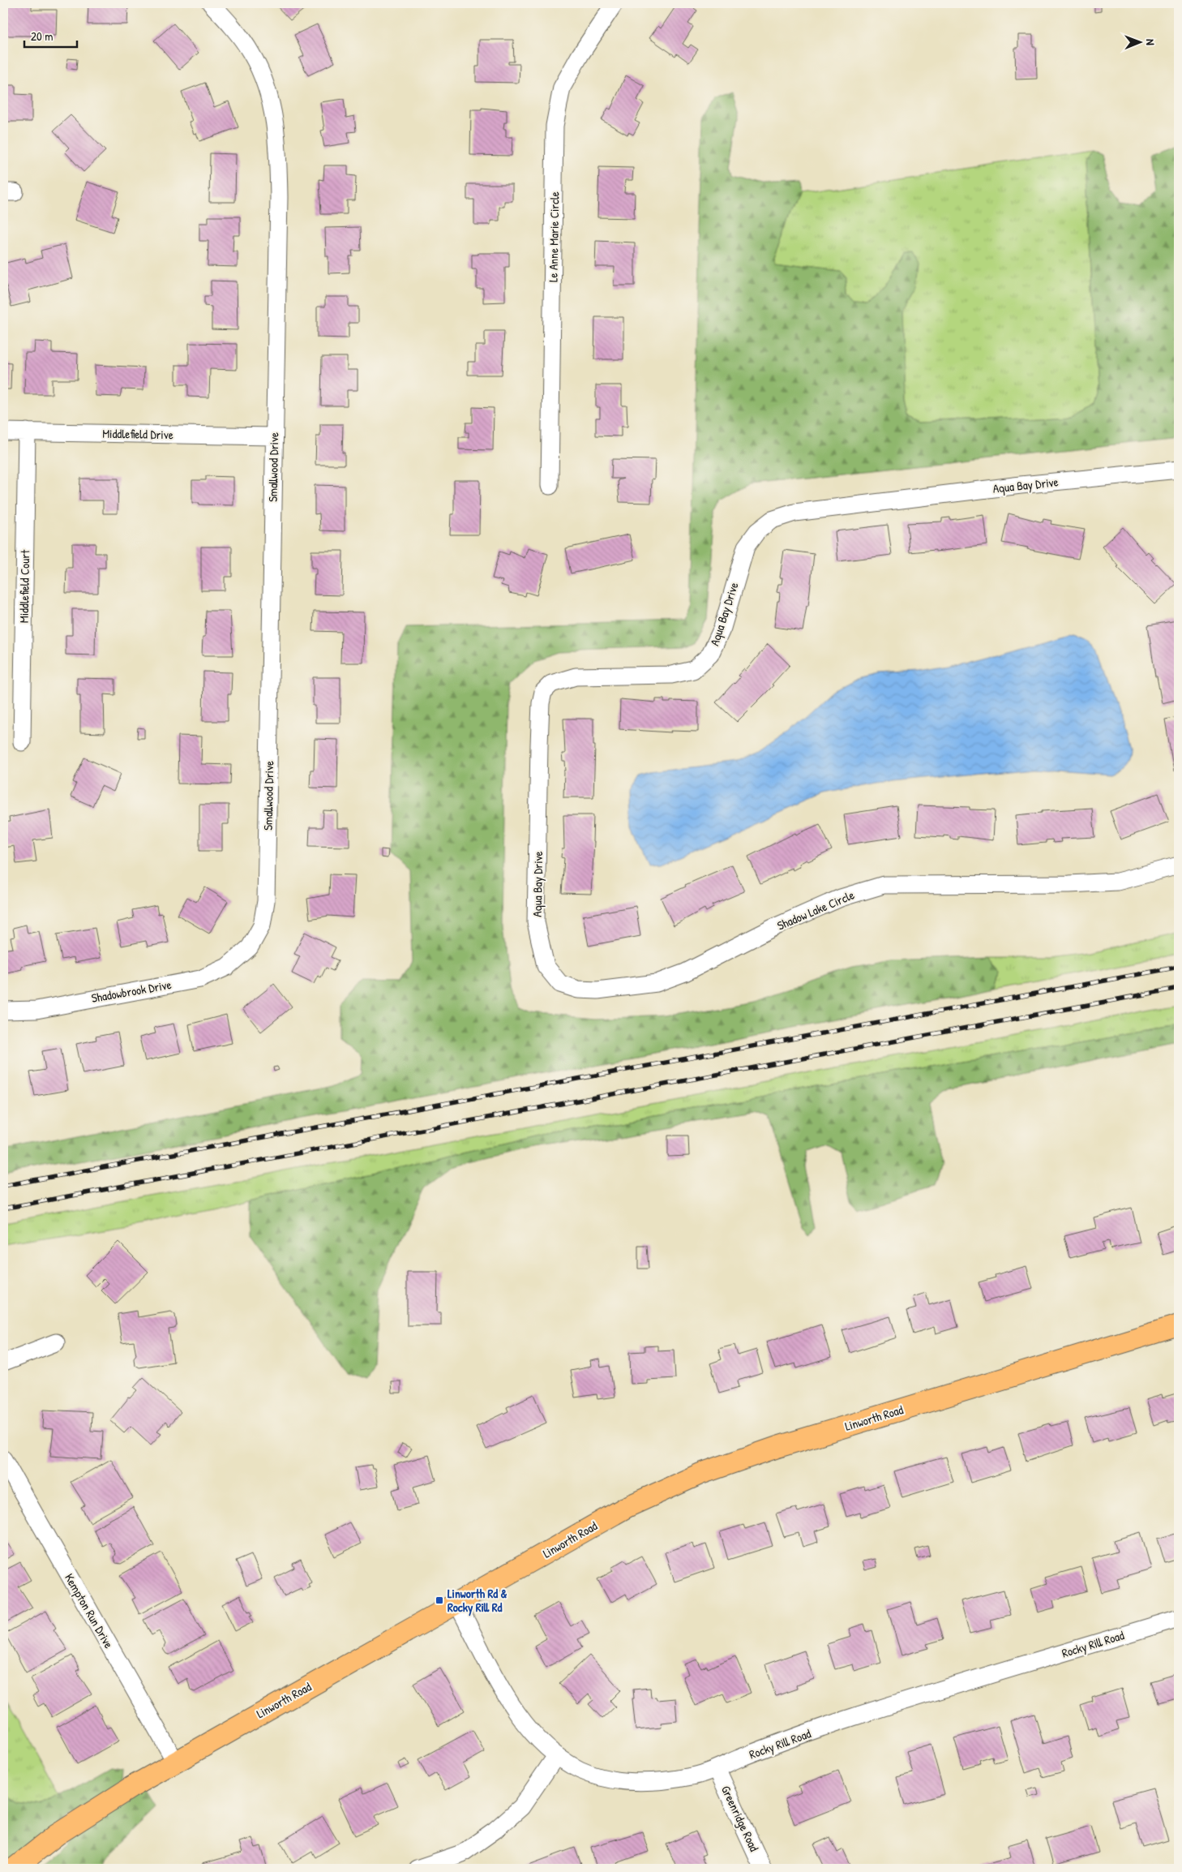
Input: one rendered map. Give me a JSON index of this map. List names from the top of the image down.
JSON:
{
  "streets": {
    "main road": ["Linworth Road"],
    "street": [
      "Le Anne Marie Circle",
      "Middlefield Drive",
      "Smallwood Drive",
      "Aqua Bay Drive",
      "Middlefield Court",
      "Shadow Lake Circle",
      "Shadowbrook Drive",
      "Kempton Run Drive",
      "Rocky Rill Road",
      "Greenridge Road"
    ]
  },
  "crossings": [
    ["Middlefield Drive", "Smallwood Drive"],
    ["Middlefield Drive", "Middlefield Court"],
    ["Smallwood Drive", "Shadowbrook Drive"],
    ["Aqua Bay Drive", "Shadow Lake Circle"],
    ["Linworth Road", "Kempton Run Drive"],
    ["Linworth Road", "Rocky Rill Road"],
    ["Rocky Rill Road", "Greenridge Road"]
  ],
  "places": {
    "transit": ["Linworth Rd & Rocky Rill Rd"]
  },
  "scale_bar": "20 m",
  "north": "right"
}
